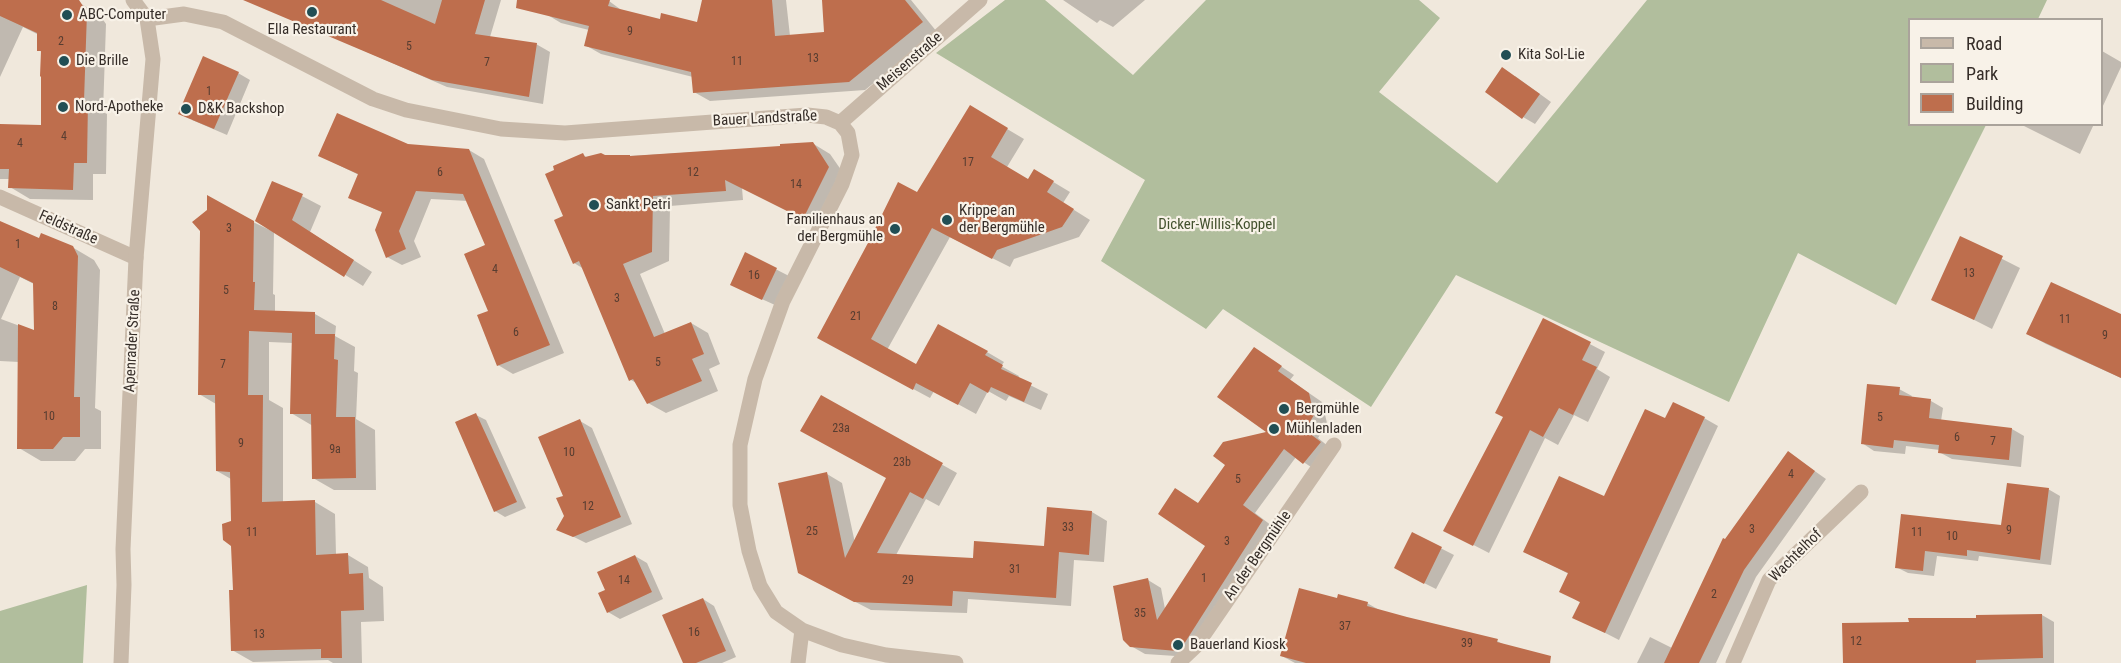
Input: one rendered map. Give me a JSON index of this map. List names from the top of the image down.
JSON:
{
  "streets": {
    "street": [
      "Meisenstraße",
      "Bauer Landstraße",
      "Feldstraße",
      "Apenrader Straße",
      "An der Bergmühle",
      "Wachtelhof"
    ]
  },
  "crossings": [
    ["Meisenstraße", "Bauer Landstraße"],
    ["Bauer Landstraße", "Apenrader Straße"],
    ["Feldstraße", "Apenrader Straße"]
  ],
  "parks": ["Dicker-Willis-Koppel"],
  "places": [
    "Ella Restaurant",
    "ABC-Computer",
    "Kita Sol-Lie",
    "Die Brille",
    "Nord-Apotheke",
    "D&K Backshop",
    "Sankt Petri",
    "Krippe an der Bergmühle",
    "Familienhaus an der Bergmühle",
    "Bergmühle",
    "Mühlenladen",
    "Bauerland Kiosk"
  ],
  "house_numbers": [
    "9",
    "2",
    "5",
    "13",
    "11",
    "7",
    "1",
    "4",
    "4",
    "17",
    "6",
    "12",
    "14",
    "3",
    "1",
    "4",
    "13",
    "16",
    "5",
    "3",
    "8",
    "21",
    "11",
    "6",
    "9",
    "5",
    "7",
    "10",
    "5",
    "23a",
    "6",
    "7",
    "9",
    "9a",
    "10",
    "23b",
    "4",
    "5",
    "12",
    "33",
    "3",
    "9",
    "25",
    "11",
    "11",
    "10",
    "3",
    "31",
    "1",
    "14",
    "29",
    "2",
    "35",
    "37",
    "16",
    "13",
    "12",
    "39"
  ],
  "legend": ["Road", "Park", "Building"]
}
